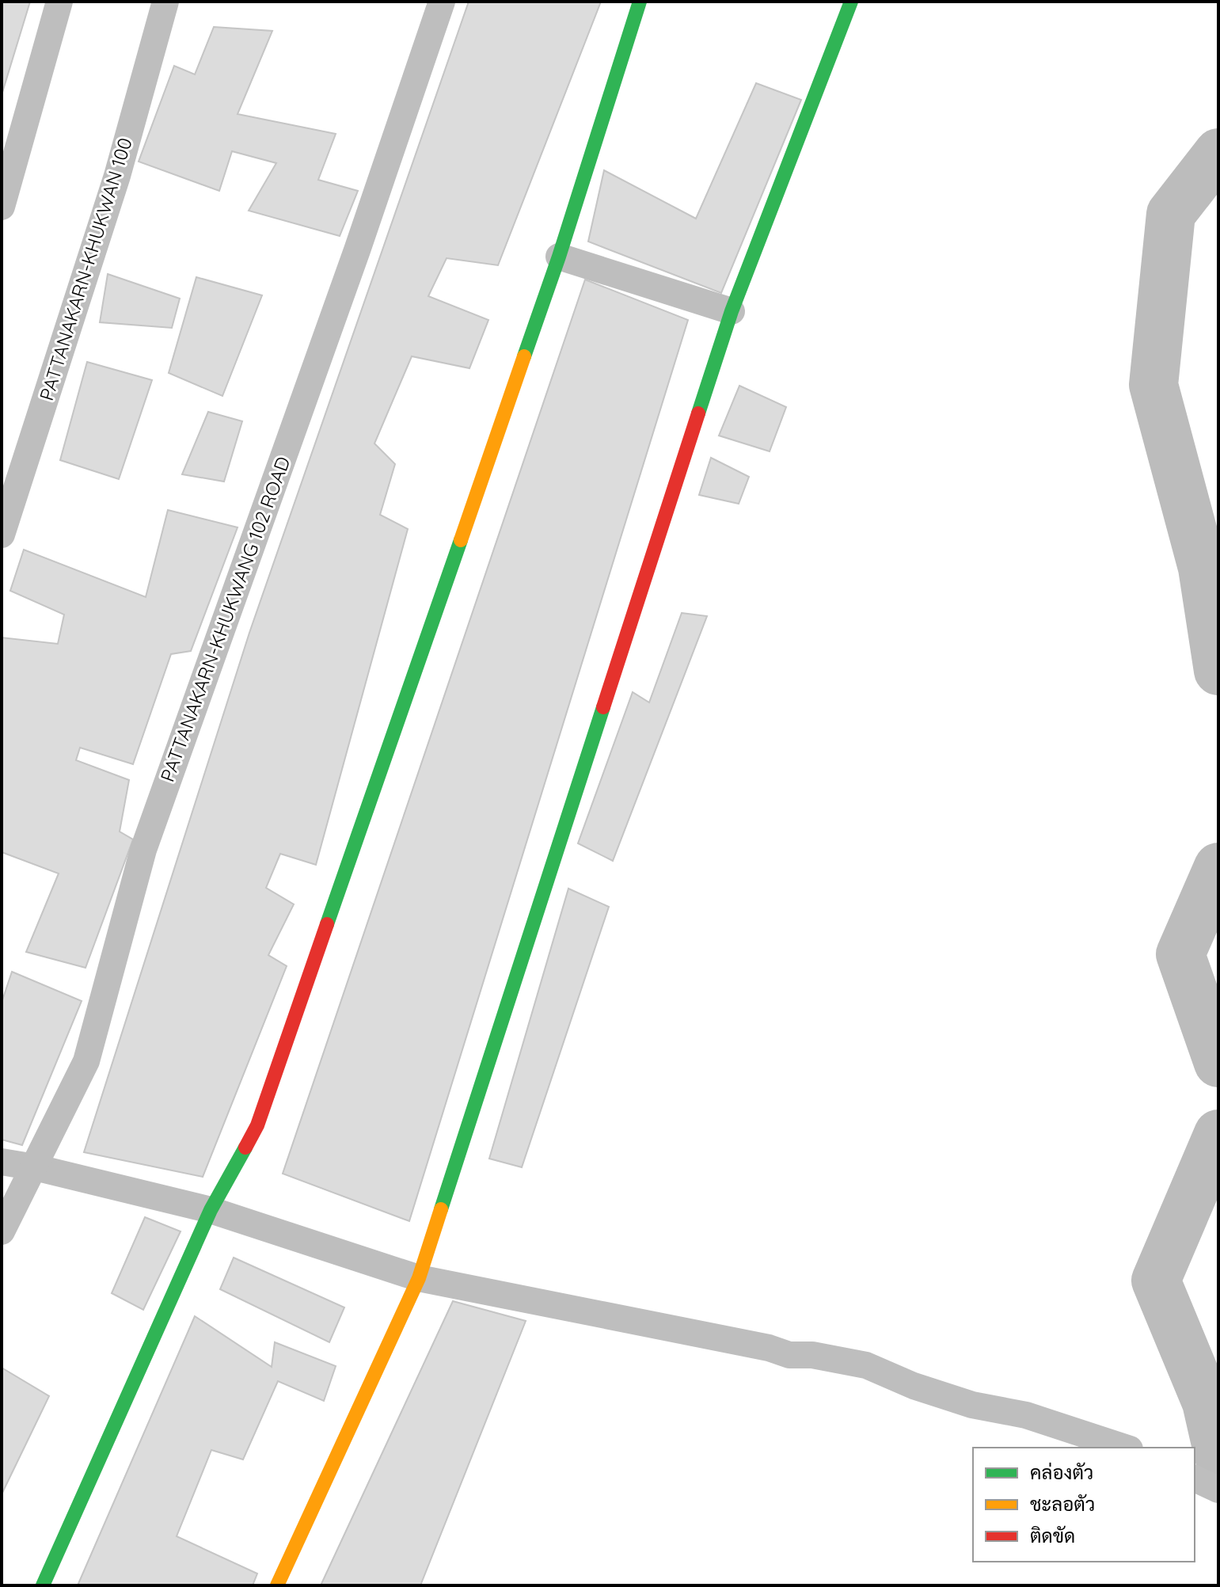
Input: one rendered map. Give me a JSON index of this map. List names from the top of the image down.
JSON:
{
  "streets": {
    "street": ["PATTANAKARN-KHUKWAN 100", "PATTANAKARN-KHUKWANG 102 ROAD"]
  },
  "legend": ["คล่องตัว", "ชะลอตัว", "ติดขัด"]
}
